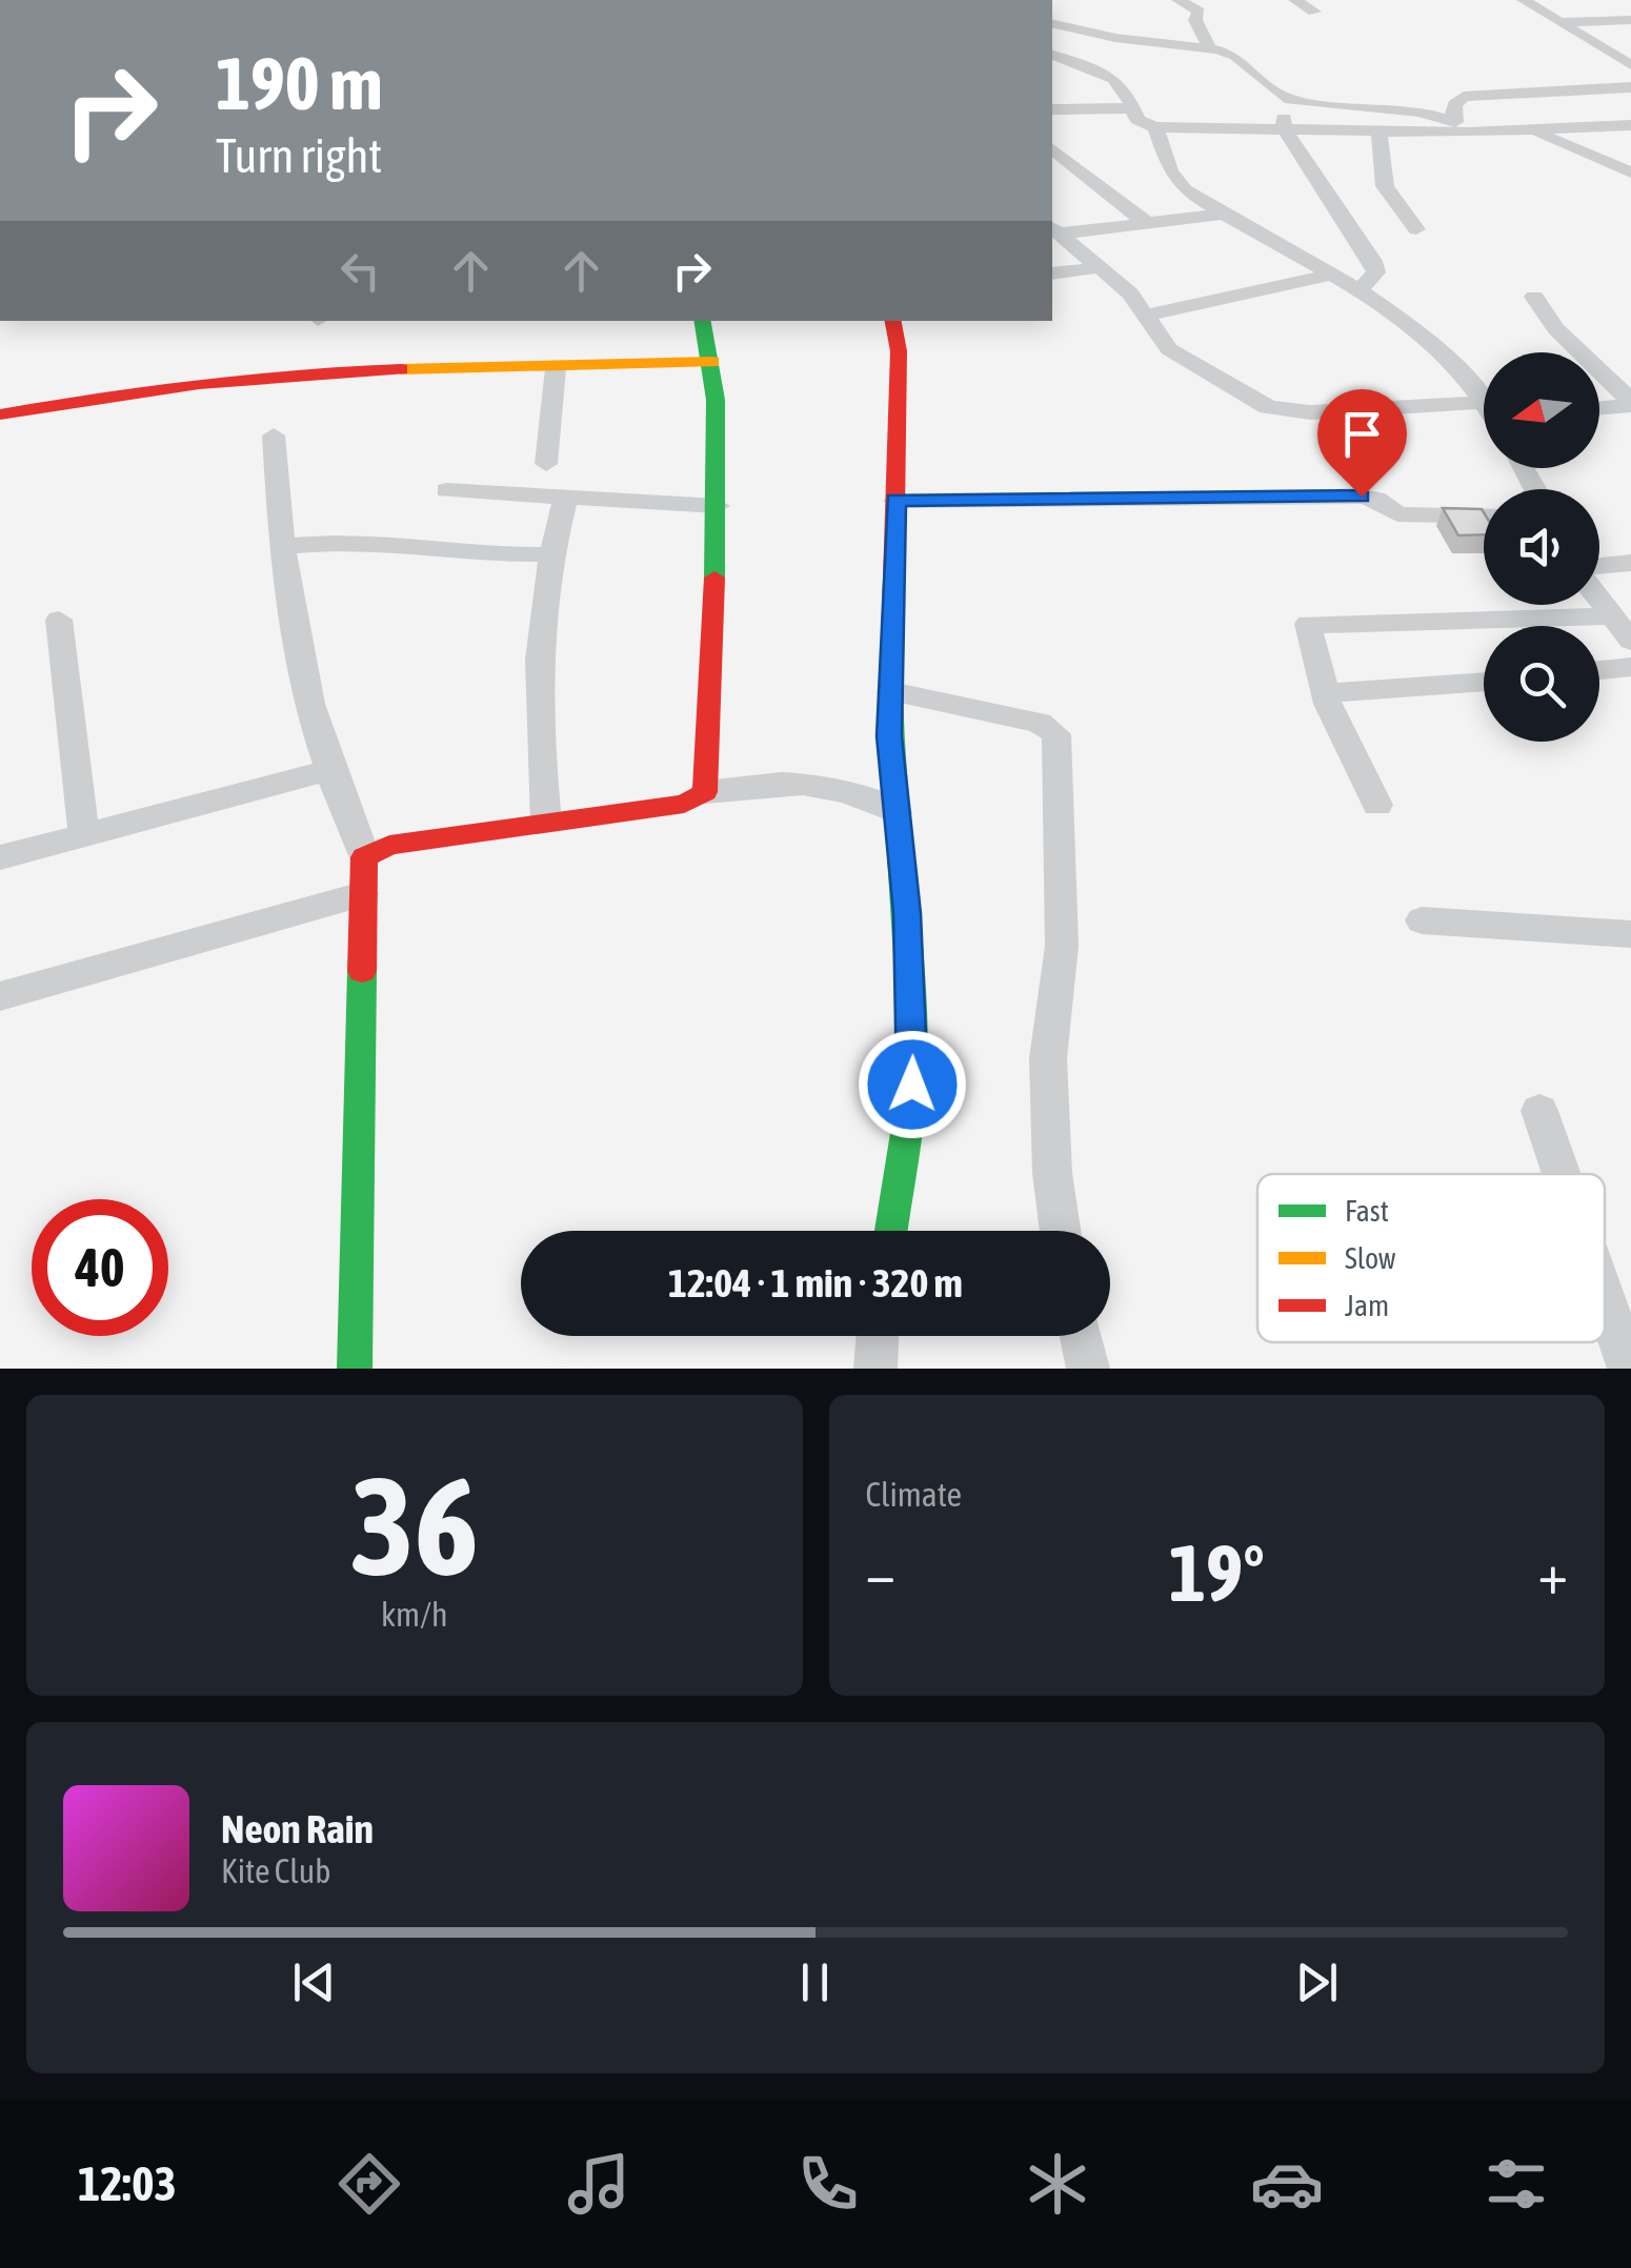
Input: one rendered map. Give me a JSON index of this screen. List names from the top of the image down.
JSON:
{
  "legend": ["Fast", "Slow", "Jam"],
  "north": "left",
  "page": {
    "turn": ["190 m", "Turn right"],
    "limit": "40",
    "trip": "12:04 · 1 min · 320 m",
    "tile": [
      ["36", "km/h"],
      "Climate"
    ],
    "heat": ["−", "19°", "+"],
    "song": ["Neon Rain", "Kite Club"],
    "tabs": "12:03"
  }
}
